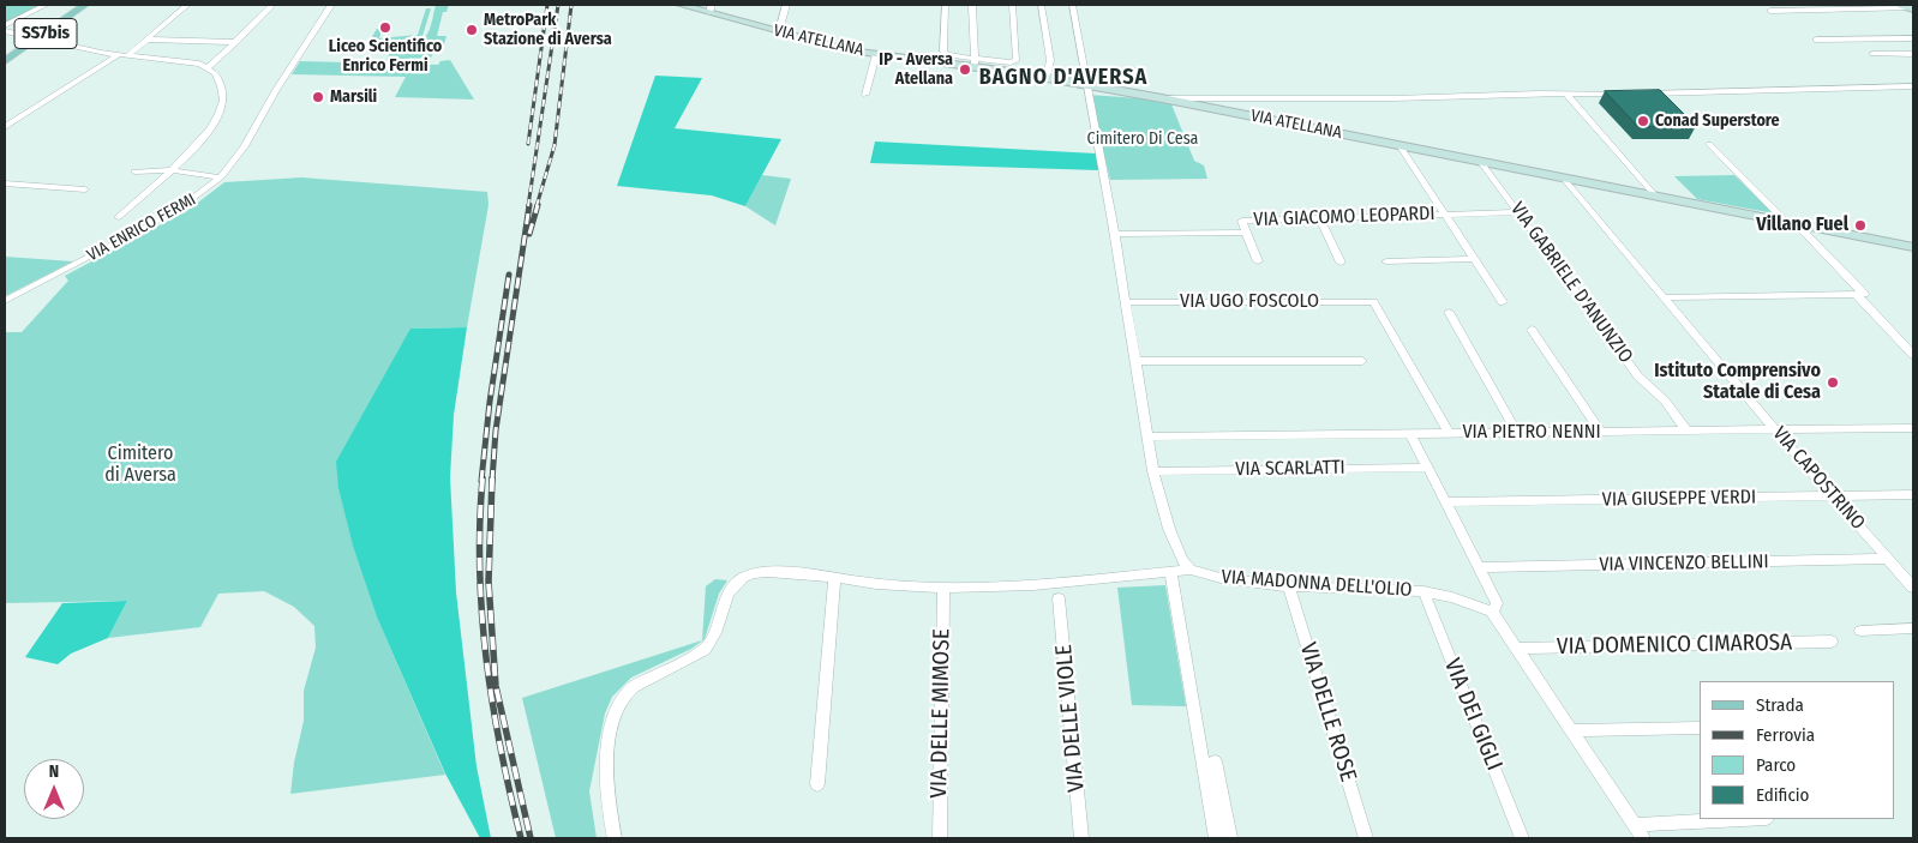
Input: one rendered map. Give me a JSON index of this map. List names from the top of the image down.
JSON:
{
  "streets": {
    "main road": ["SS7bis", "VIA ATELLANA"],
    "street": [
      "VIA GIACOMO LEOPARDI",
      "VIA ENRICO FERMI",
      "VIA GABRIELE D'ANUNZIO",
      "VIA UGO FOSCOLO",
      "VIA PIETRO NENNI",
      "VIA SCARLATTI",
      "VIA CAPOSTRINO",
      "VIA GIUSEPPE VERDI",
      "VIA VINCENZO BELLINI",
      "VIA MADONNA DELL'OLIO",
      "VIA DOMENICO CIMAROSA",
      "VIA DELLE ROSE",
      "VIA DELLE MIMOSE",
      "VIA DEI GIGLI",
      "VIA DELLE VIOLE"
    ]
  },
  "crossings": [
    ["VIA ATELLANA", "VIA GABRIELE D'ANUNZIO"],
    ["VIA ATELLANA", "VIA CAPOSTRINO"],
    ["VIA GIACOMO LEOPARDI", "VIA GABRIELE D'ANUNZIO"],
    ["VIA GABRIELE D'ANUNZIO", "VIA PIETRO NENNI"],
    ["VIA UGO FOSCOLO", "VIA PIETRO NENNI"],
    ["VIA PIETRO NENNI", "VIA CAPOSTRINO"],
    ["VIA CAPOSTRINO", "VIA GIUSEPPE VERDI"],
    ["VIA CAPOSTRINO", "VIA VINCENZO BELLINI"],
    ["VIA MADONNA DELL'OLIO", "VIA DELLE ROSE"],
    ["VIA MADONNA DELL'OLIO", "VIA DEI GIGLI"]
  ],
  "districts": ["BAGNO D'AVERSA"],
  "parks": ["Cimitero Di Cesa", "Cimitero di Aversa"],
  "places": [
    "Liceo Scientifico Enrico Fermi",
    "MetroPark Stazione di Aversa",
    "IP - Aversa Atellana",
    "Marsili",
    "Conad Superstore",
    "Villano Fuel",
    "Istituto Comprensivo Statale di Cesa"
  ],
  "legend": [
    "Strada",
    "Ferrovia",
    "Parco",
    "Edificio"
  ],
  "north": "top"
}
